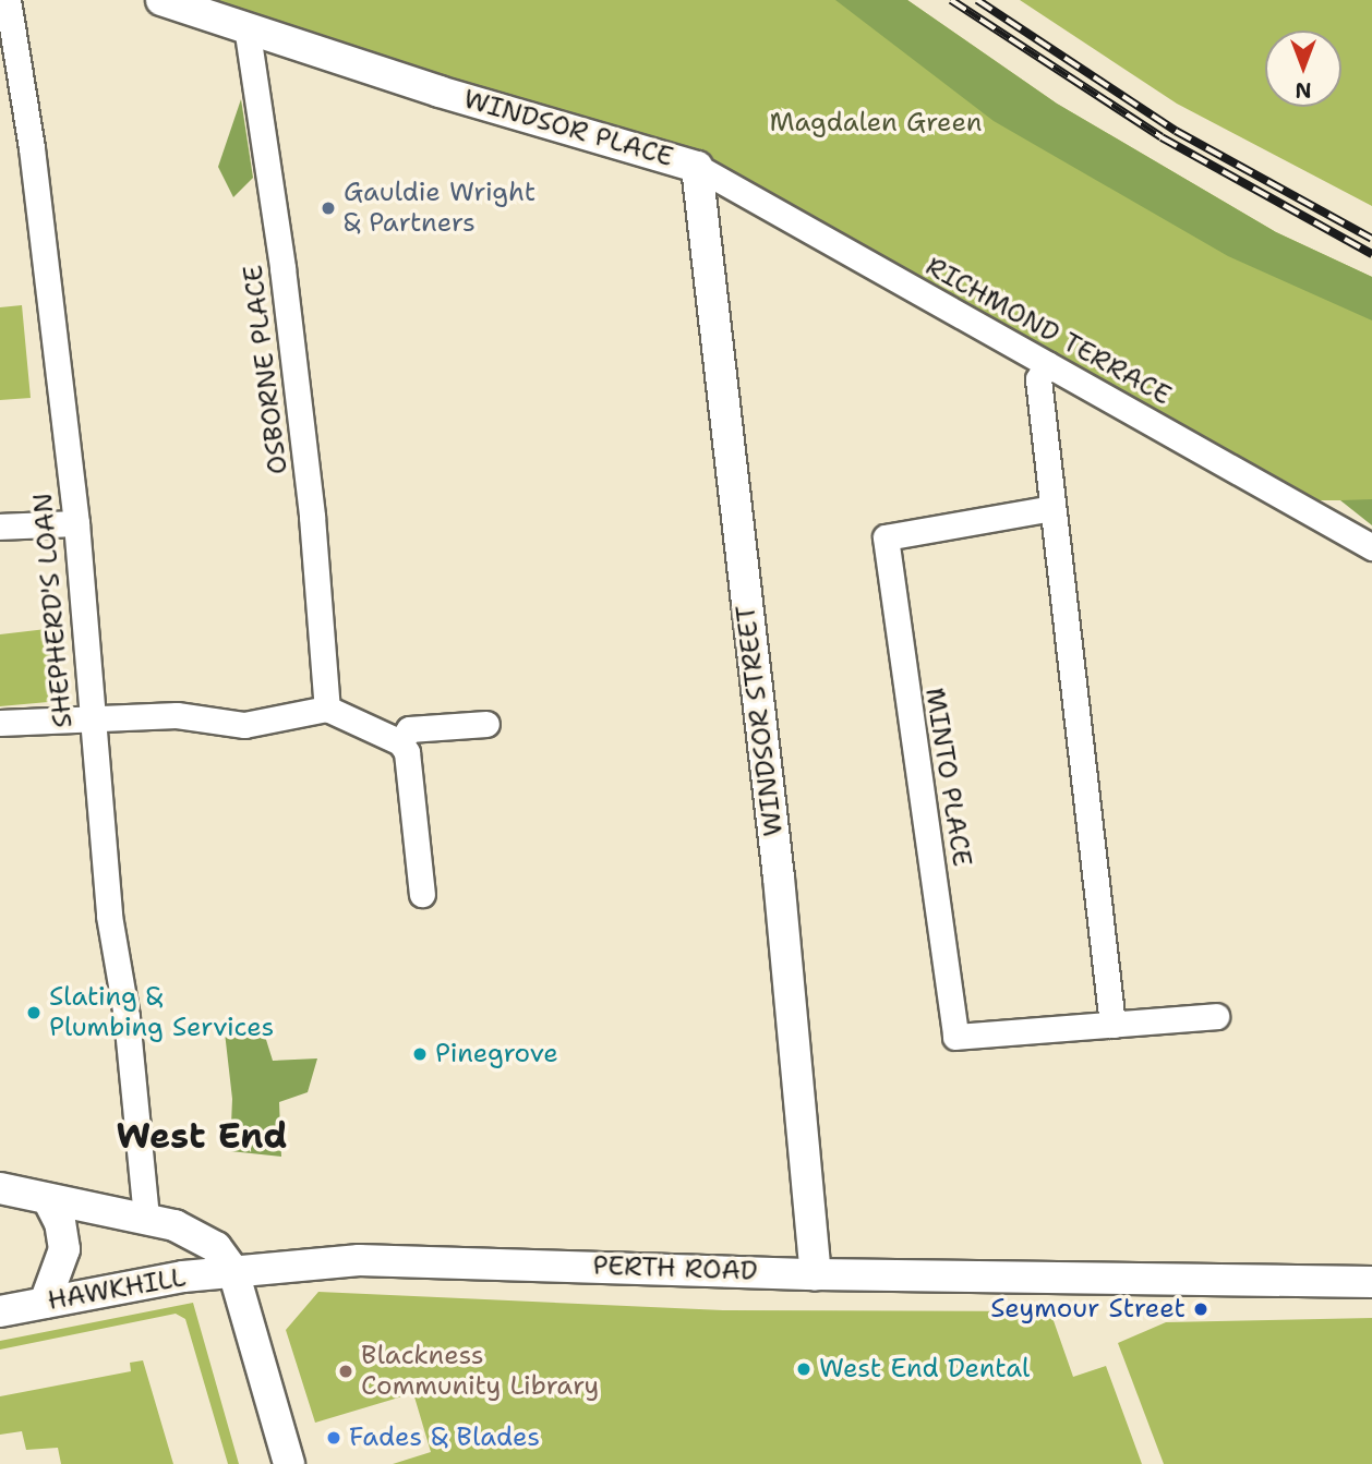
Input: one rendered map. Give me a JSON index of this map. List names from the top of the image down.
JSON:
{
  "streets": {
    "street": [
      "WINDSOR PLACE",
      "RICHMOND TERRACE",
      "OSBORNE PLACE",
      "SHEPHERD'S LOAN",
      "WINDSOR STREET",
      "MINTO PLACE",
      "PERTH ROAD",
      "HAWKHILL"
    ]
  },
  "crossings": [
    ["WINDSOR PLACE", "RICHMOND TERRACE"],
    ["WINDSOR PLACE", "OSBORNE PLACE"],
    ["WINDSOR PLACE", "WINDSOR STREET"],
    ["RICHMOND TERRACE", "WINDSOR STREET"],
    ["WINDSOR STREET", "PERTH ROAD"],
    ["PERTH ROAD", "HAWKHILL"]
  ],
  "districts": ["West End"],
  "parks": ["Magdalen Green"],
  "places": [
    "Gauldie Wright & Partners",
    "Slating & Plumbing Services",
    "Pinegrove",
    "Seymour Street",
    "West End Dental",
    "Blackness Community Library",
    "Fades & Blades"
  ],
  "north": "bottom"
}
